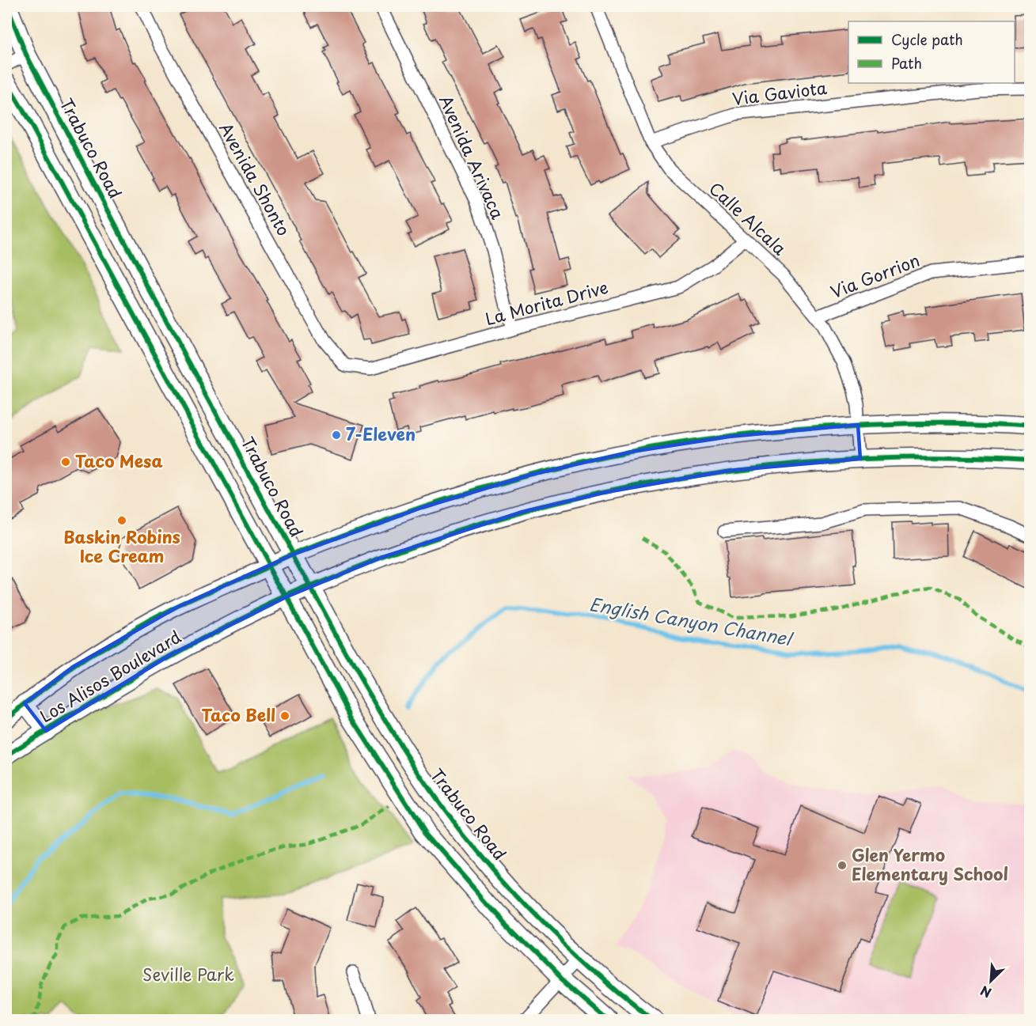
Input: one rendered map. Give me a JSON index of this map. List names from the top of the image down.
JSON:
{
  "streets": {
    "main road": ["Trabuco Road", "Los Alisos Boulevard"],
    "street": [
      "Via Gaviota",
      "Avenida Arivaca",
      "Avenida Shonto",
      "Calle Alcala",
      "Via Gorrion",
      "La Morita Drive"
    ]
  },
  "crossings": [
    ["Via Gaviota", "Calle Alcala"],
    ["Trabuco Road", "Los Alisos Boulevard"],
    ["Avenida Arivaca", "La Morita Drive"],
    ["Avenida Shonto", "La Morita Drive"],
    ["Calle Alcala", "Via Gorrion"],
    ["Calle Alcala", "La Morita Drive"],
    ["Calle Alcala", "Los Alisos Boulevard"]
  ],
  "water": ["English Canyon Channel"],
  "parks": ["Seville Park"],
  "places": [
    "7-Eleven",
    "Taco Mesa",
    "Baskin Robins Ice Cream",
    "Taco Bell",
    "Glen Yermo Elementary School"
  ],
  "legend": ["Cycle path", "Path"],
  "north": "bottom left"
}
